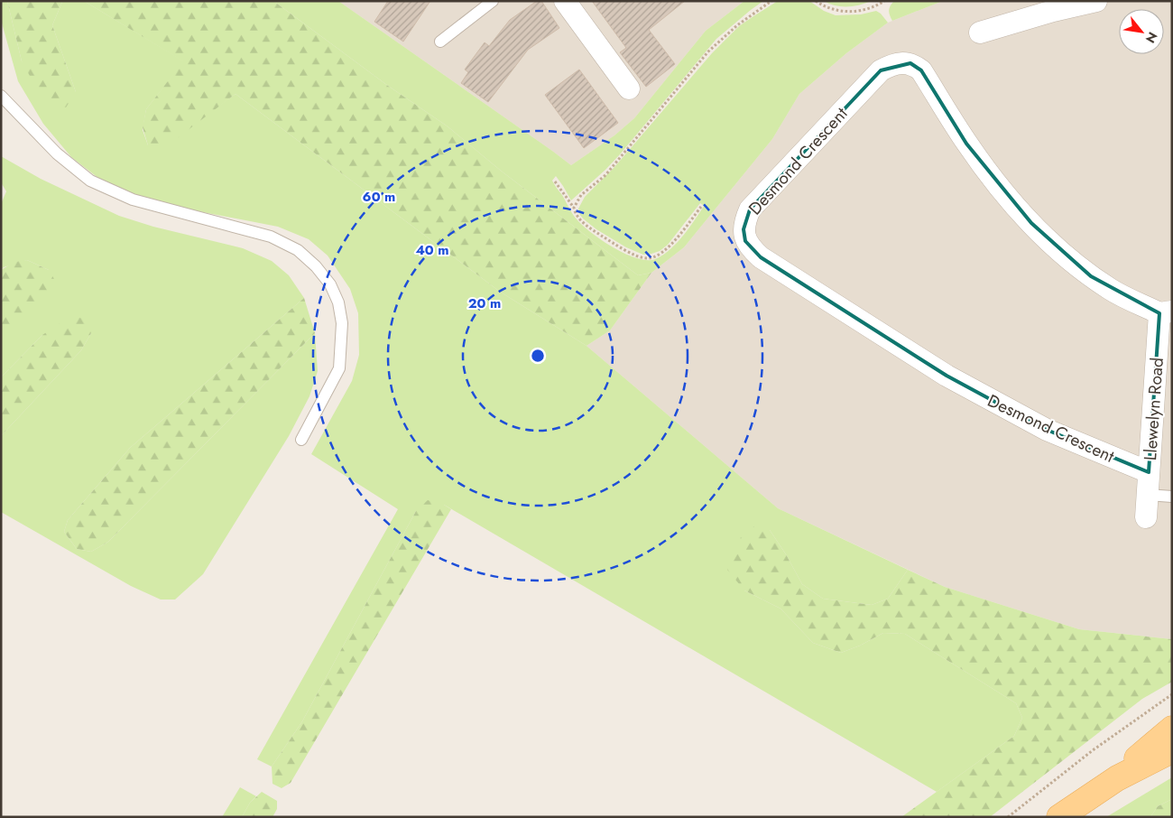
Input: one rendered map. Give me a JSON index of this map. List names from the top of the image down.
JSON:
{
  "streets": {
    "street": ["Desmond Crescent", "Llewelyn Road"]
  },
  "crossings": [
    ["Desmond Crescent", "Llewelyn Road"]
  ],
  "north": "bottom right",
  "rings": ["60 m", "40 m", "20 m"]
}
